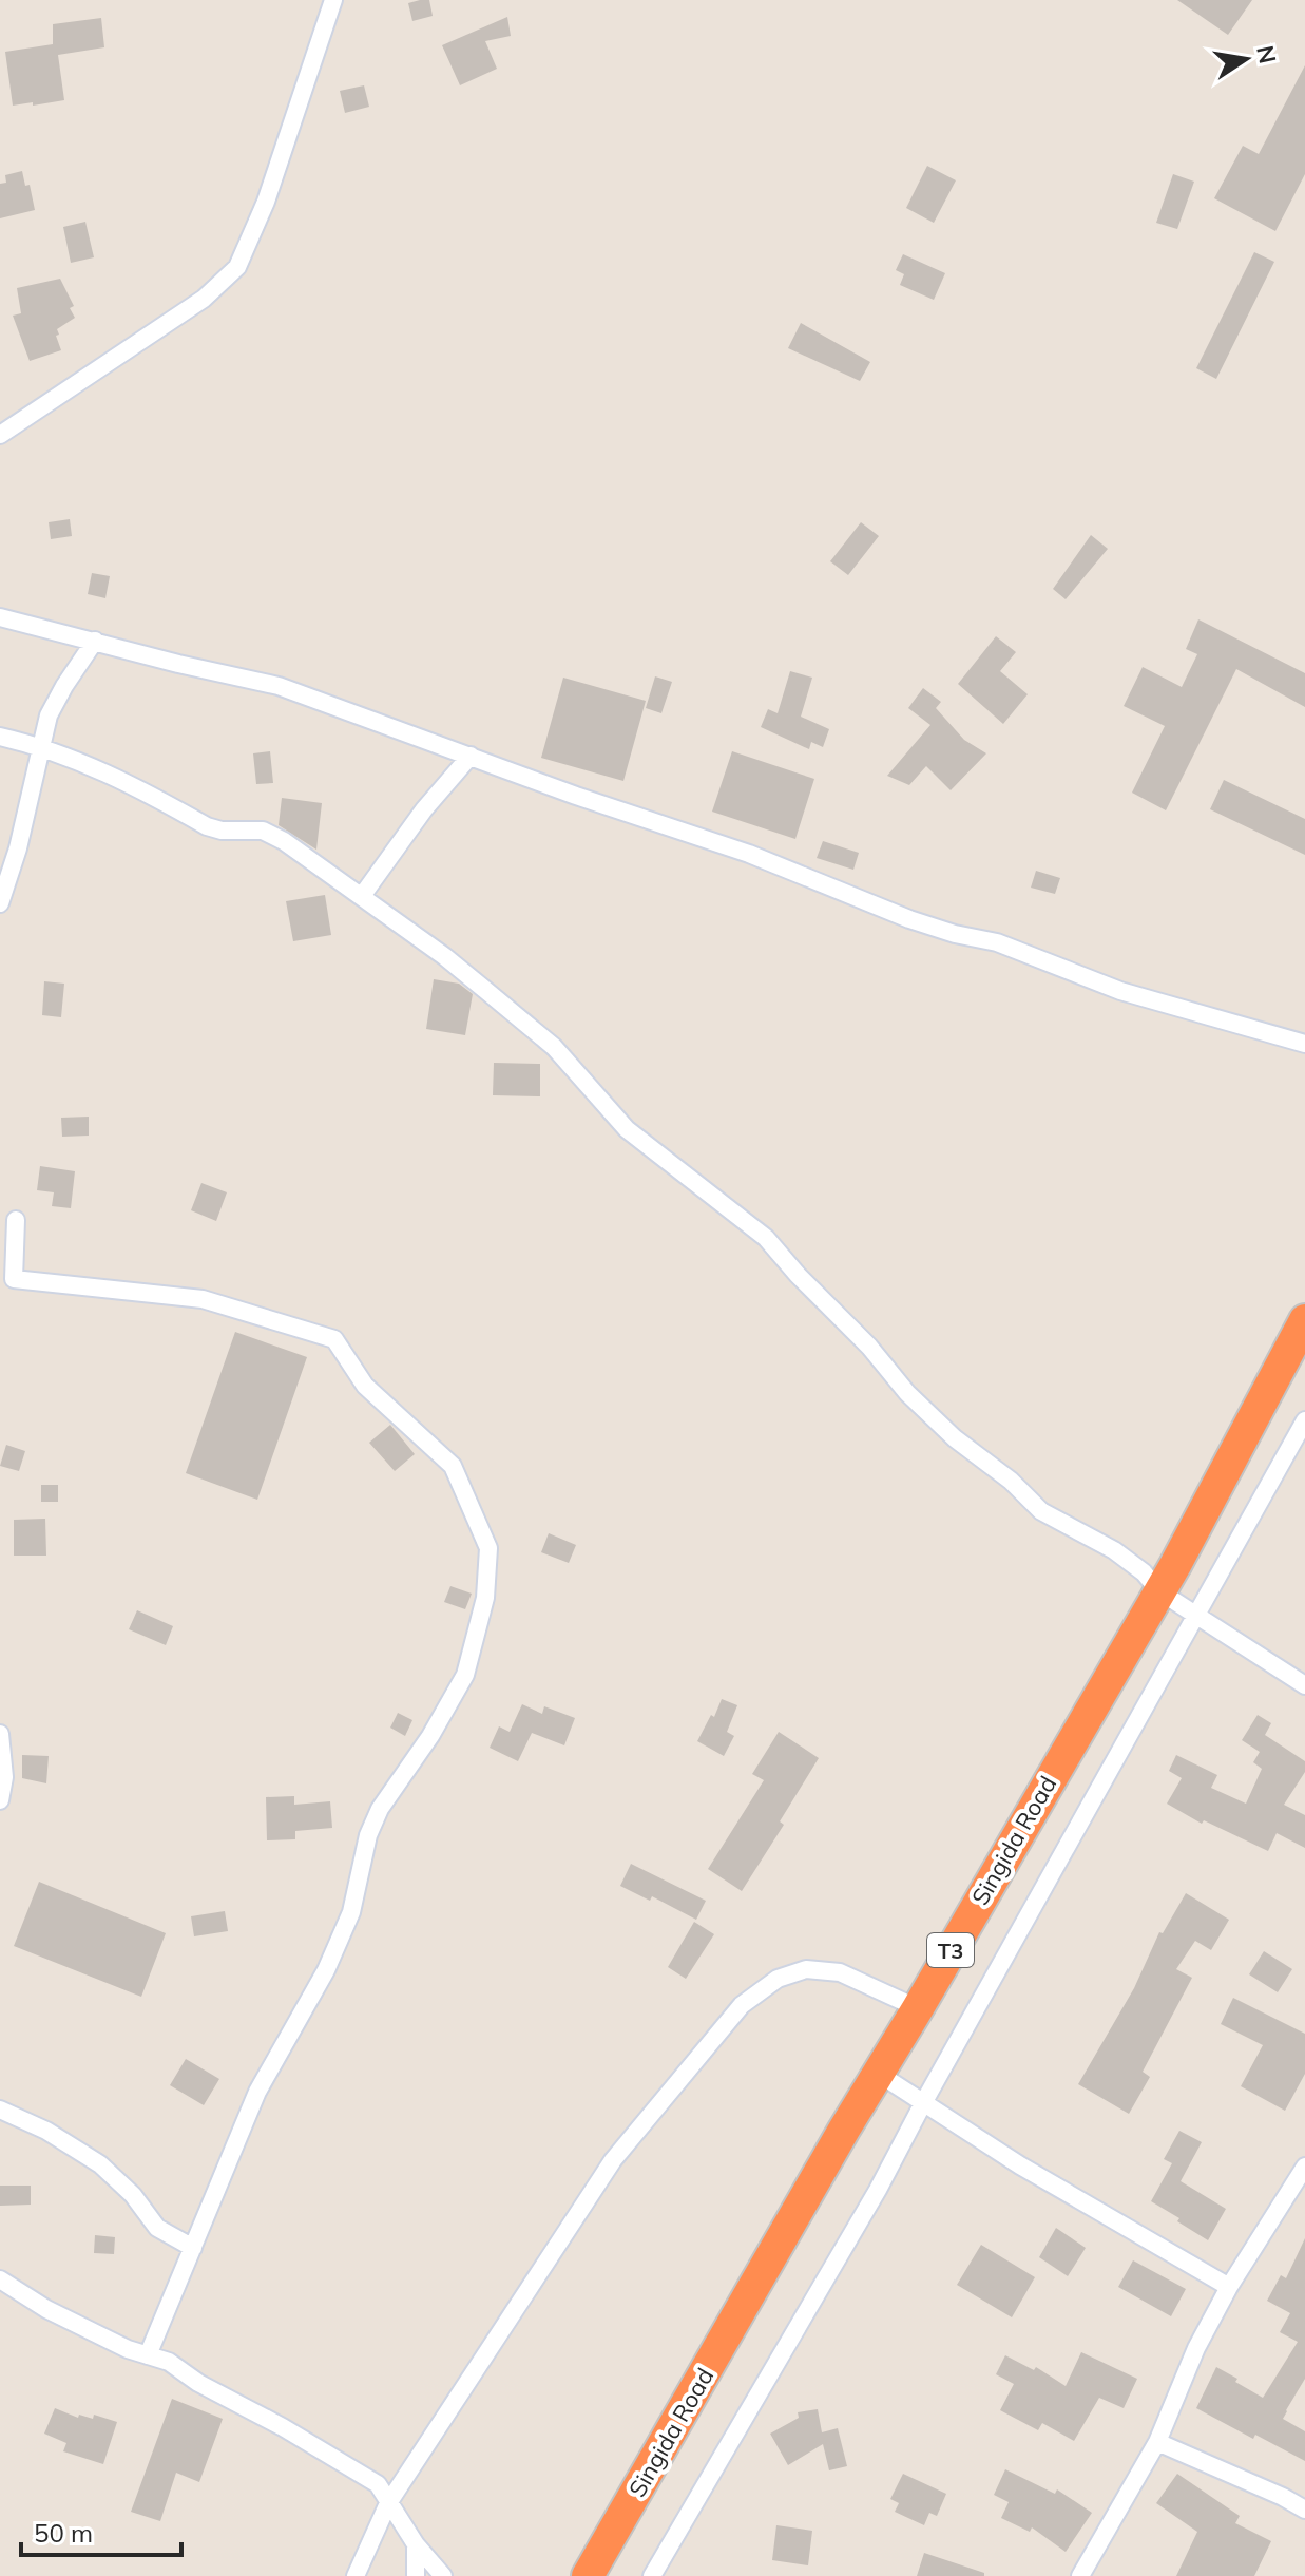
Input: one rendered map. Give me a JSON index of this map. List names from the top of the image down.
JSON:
{
  "streets": {
    "highway": ["Singida Road", "T3"]
  },
  "scale_bar": "50 m",
  "north": "right"
}
